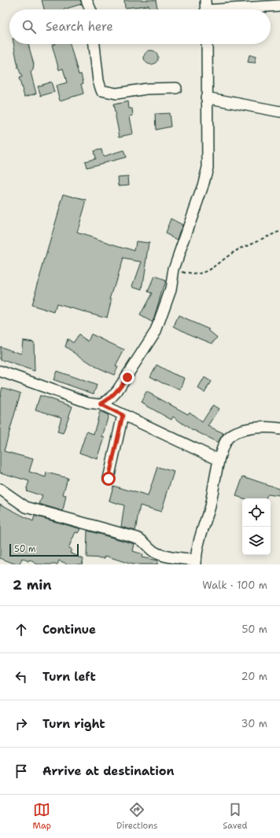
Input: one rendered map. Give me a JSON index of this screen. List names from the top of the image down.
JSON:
{
  "scale_bar": "50 m",
  "page": {
    "search": "Search here",
    "scale": "50 m",
    "heading": ["2 min", "Walk · 100 m"],
    "list": [
      ["Continue", "50 m"],
      ["Turn left", "20 m"],
      ["Turn right", "30 m"],
      "Arrive at destination"
    ],
    "nav": ["Map", "Directions", "Saved"]
  }
}
